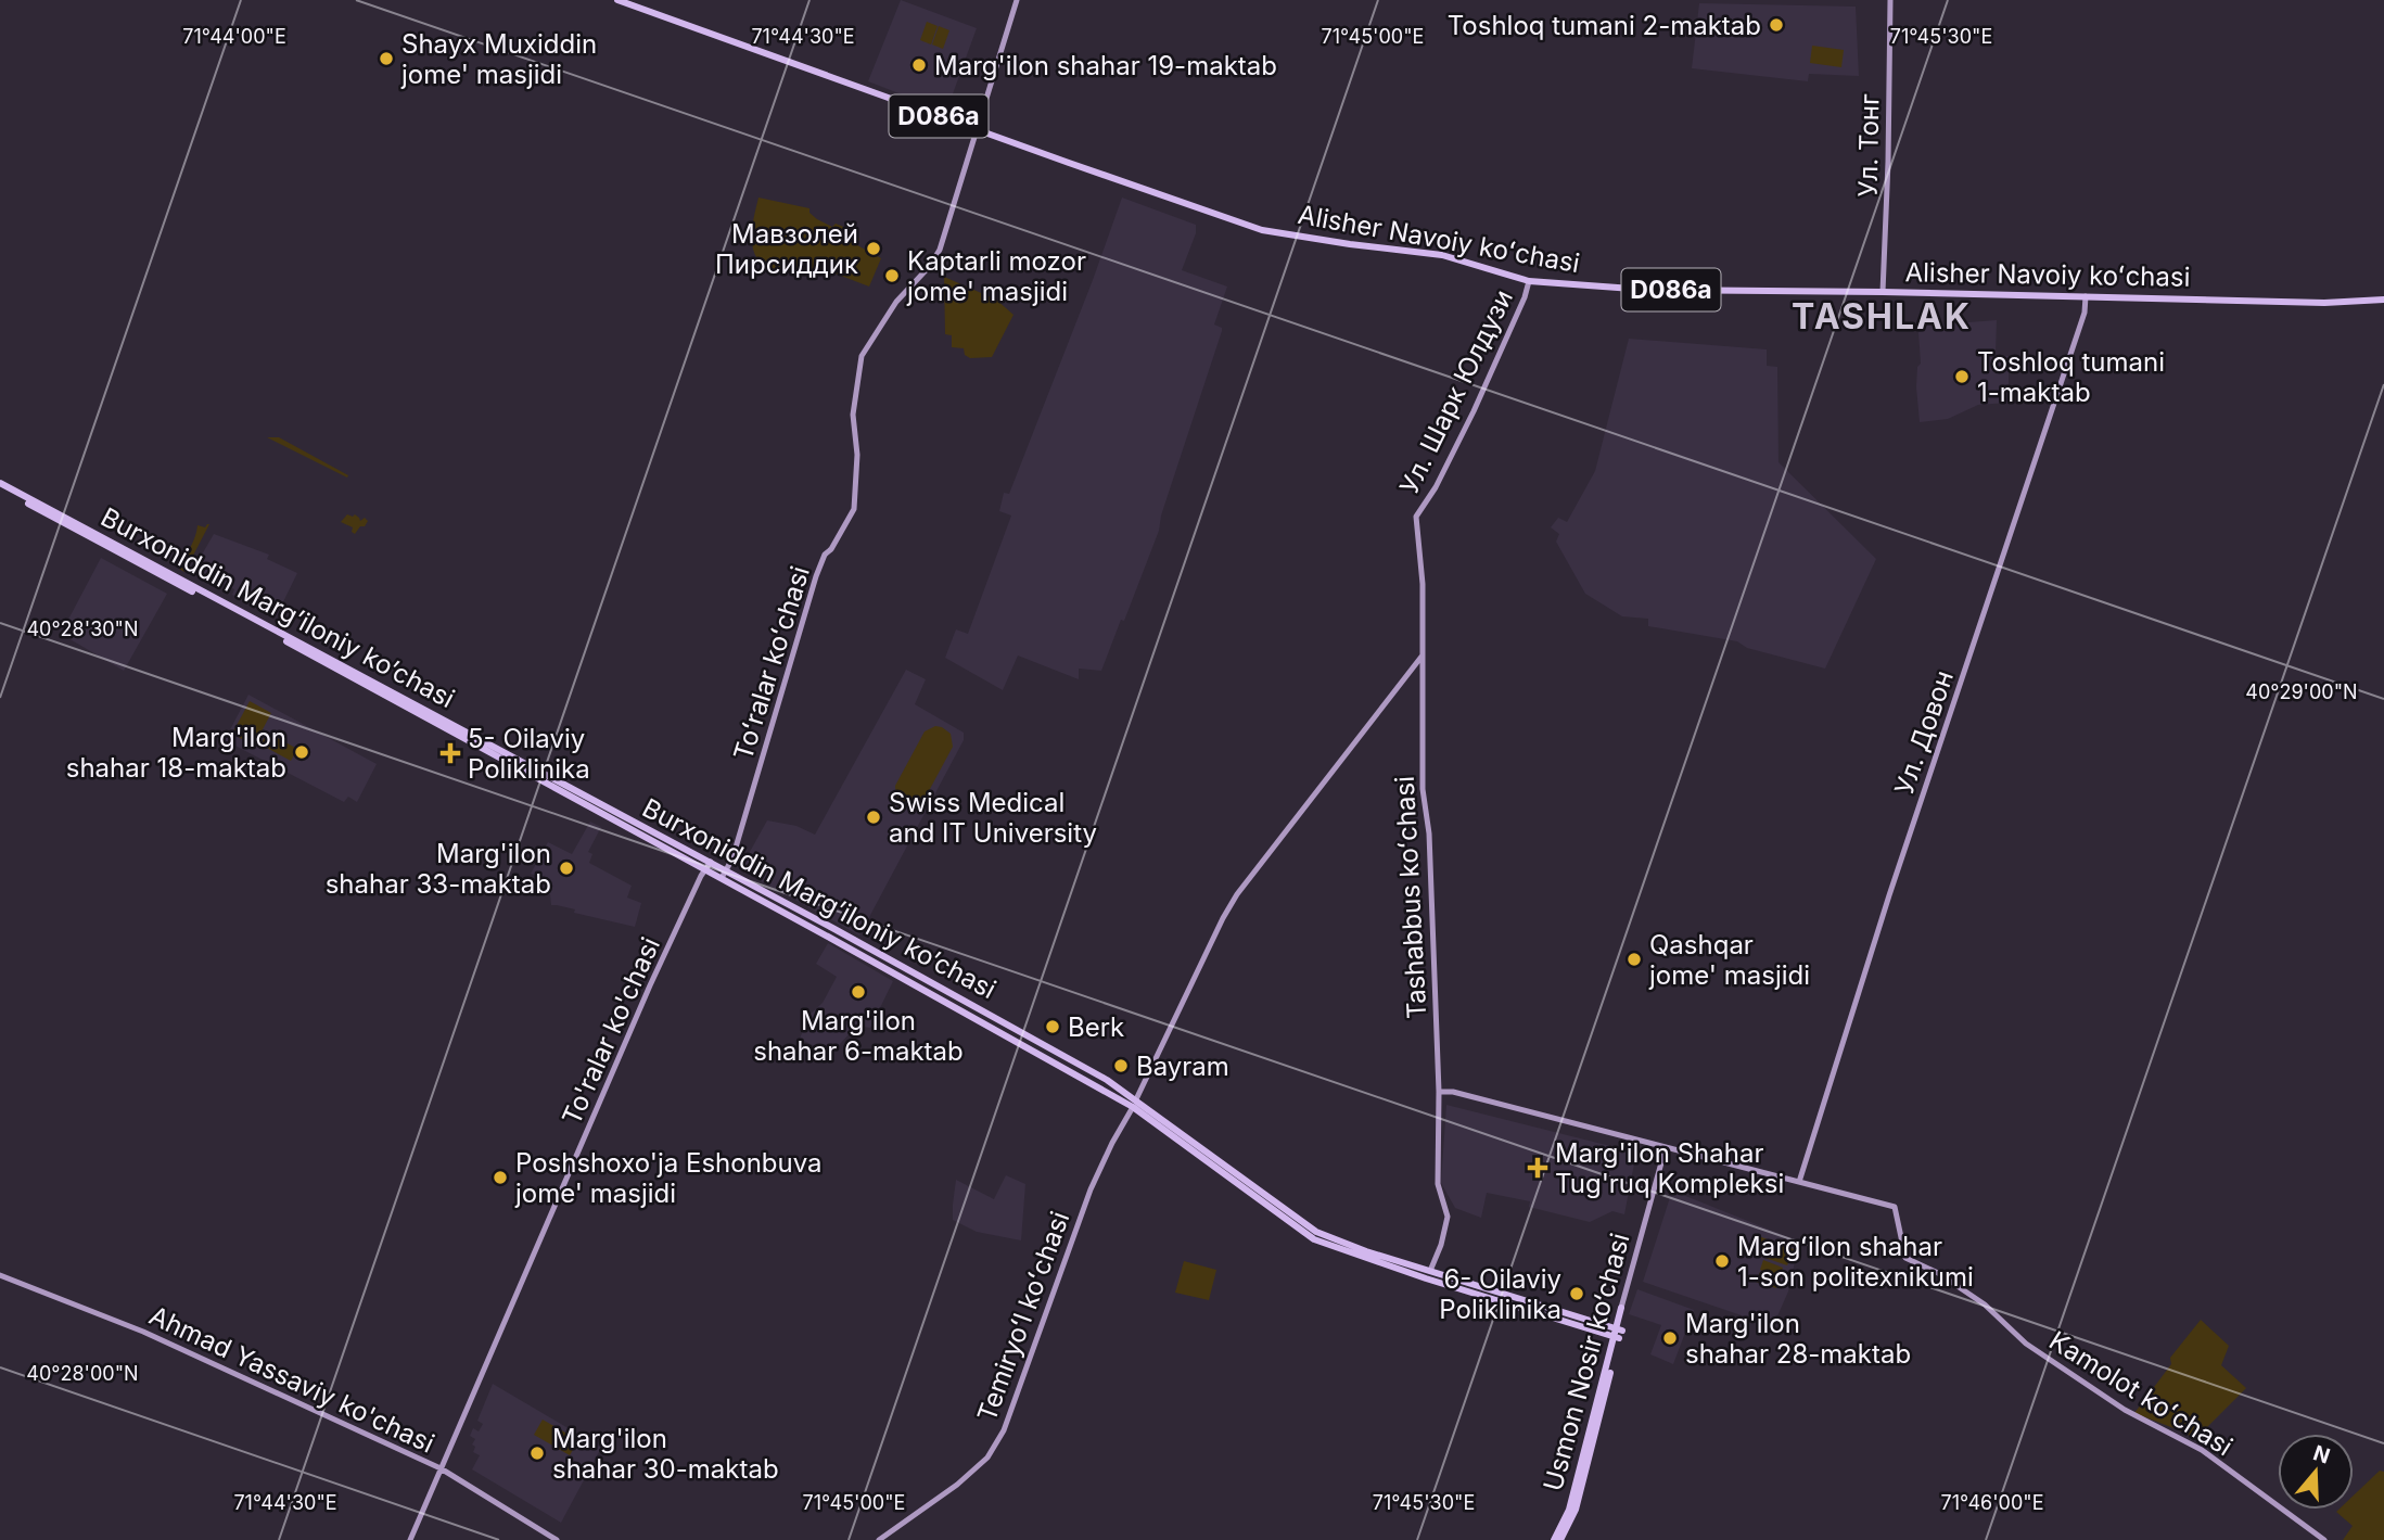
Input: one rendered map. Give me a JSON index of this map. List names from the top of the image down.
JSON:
{
  "streets": {
    "main road": [
      "D086a",
      "Alisher Navoiy koʻchasi",
      "Burxoniddin Marg’iloniy ko’chasi",
      "Usmon Nosir ko‘chasi"
    ],
    "street": [
      "Ул. Тонг",
      "Ул. Шарк Юлдузи",
      "Toʻralar koʻchasi",
      "Ул. Довон",
      "Tashabbus koʻchasi",
      "To'ralar ko'chasi",
      "Temiryoʻl koʻchasi",
      "Ahmad Yassaviy ko'chasi",
      "Kamolot koʻchasi"
    ]
  },
  "crossings": [
    ["Ул. Тонг", "Alisher Navoiy koʻchasi"],
    ["Alisher Navoiy koʻchasi", "Ул. Шарк Юлдузи"],
    ["Alisher Navoiy koʻchasi", "Toʻralar koʻchasi"],
    ["Alisher Navoiy koʻchasi", "Ул. Довон"],
    ["Ул. Шарк Юлдузи", "Tashabbus koʻchasi"],
    ["Burxoniddin Marg’iloniy ko’chasi", "Toʻralar koʻchasi"],
    ["Burxoniddin Marg’iloniy ko’chasi", "Tashabbus koʻchasi"],
    ["Burxoniddin Marg’iloniy ko’chasi", "To'ralar ko'chasi"],
    ["Burxoniddin Marg’iloniy ko’chasi", "Temiryoʻl koʻchasi"],
    ["Burxoniddin Marg’iloniy ko’chasi", "Usmon Nosir ko‘chasi"],
    ["Ул. Довон", "Kamolot koʻchasi"],
    ["Tashabbus koʻchasi", "Temiryoʻl koʻchasi"],
    ["To'ralar ko'chasi", "Ahmad Yassaviy ko'chasi"]
  ],
  "districts": ["TASHLAK"],
  "places": {
    "other": [
      "Toshloq tumani 2-maktab",
      "Shayx Muxiddin jome' masjidi",
      "Marg'ilon shahar 19-maktab",
      "Мавзолей Пирсиддик",
      "Kaptarli mozor jome' masjidi",
      "Toshloq tumani 1-maktab",
      "Marg'ilon shahar 18-maktab",
      "Swiss Medical and IT University",
      "Marg'ilon shahar 33-maktab",
      "Qashqar jome' masjidi",
      "Marg'ilon shahar 6-maktab",
      "Berk",
      "Bayram",
      "Poshshoxo'ja Eshonbuva jome' masjidi",
      "Margʻilon shahar 1-son politexnikumi",
      "6- Oilaviy Poliklinika",
      "Marg'ilon shahar 28-maktab",
      "Marg'ilon shahar 30-maktab"
    ],
    "health": ["5- Oilaviy Poliklinika", "Marg'ilon Shahar Tug'ruq Kompleksi"]
  },
  "north": "top",
  "coordinates": [
    "71°44'00\"E",
    "71°44'30\"E",
    "71°45'00\"E",
    "71°45'30\"E",
    "40°28'30\"N",
    "40°29'00\"N",
    "40°28'00\"N",
    "71°46'00\"E"
  ]
}
